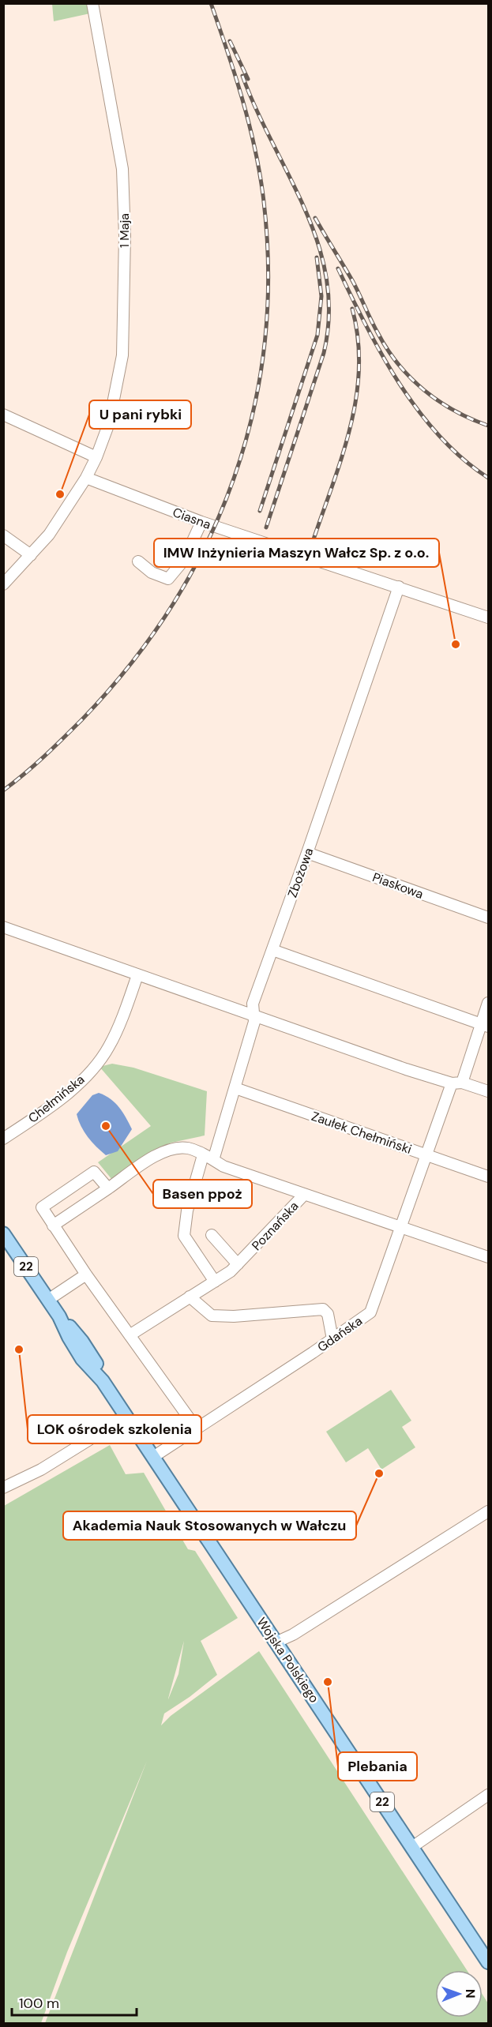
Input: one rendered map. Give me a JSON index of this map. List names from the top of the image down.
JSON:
{
  "streets": {
    "main road": ["22", "Wojska Polskiego"],
    "street": [
      "1 Maja",
      "Ciasna",
      "Zbożowa",
      "Piaskowa",
      "Chełmińska",
      "Zaułek Chełmiński",
      "Poznańska",
      "Gdańska"
    ]
  },
  "crossings": [
    ["1 Maja", "Ciasna"],
    ["Ciasna", "Zbożowa"],
    ["Zbożowa", "Piaskowa"],
    ["Zbożowa", "Zaułek Chełmiński"],
    ["Zbożowa", "Poznańska"],
    ["Zaułek Chełmiński", "Gdańska"],
    ["Gdańska", "Wojska Polskiego"]
  ],
  "places": [
    "U pani rybki",
    "IMW Inżynieria Maszyn Wałcz Sp. z o.o.",
    "Basen ppoż",
    "LOK ośrodek szkolenia",
    "Akademia Nauk Stosowanych w Wałczu",
    "Plebania"
  ],
  "scale_bar": "100 m",
  "north": "right"
}
